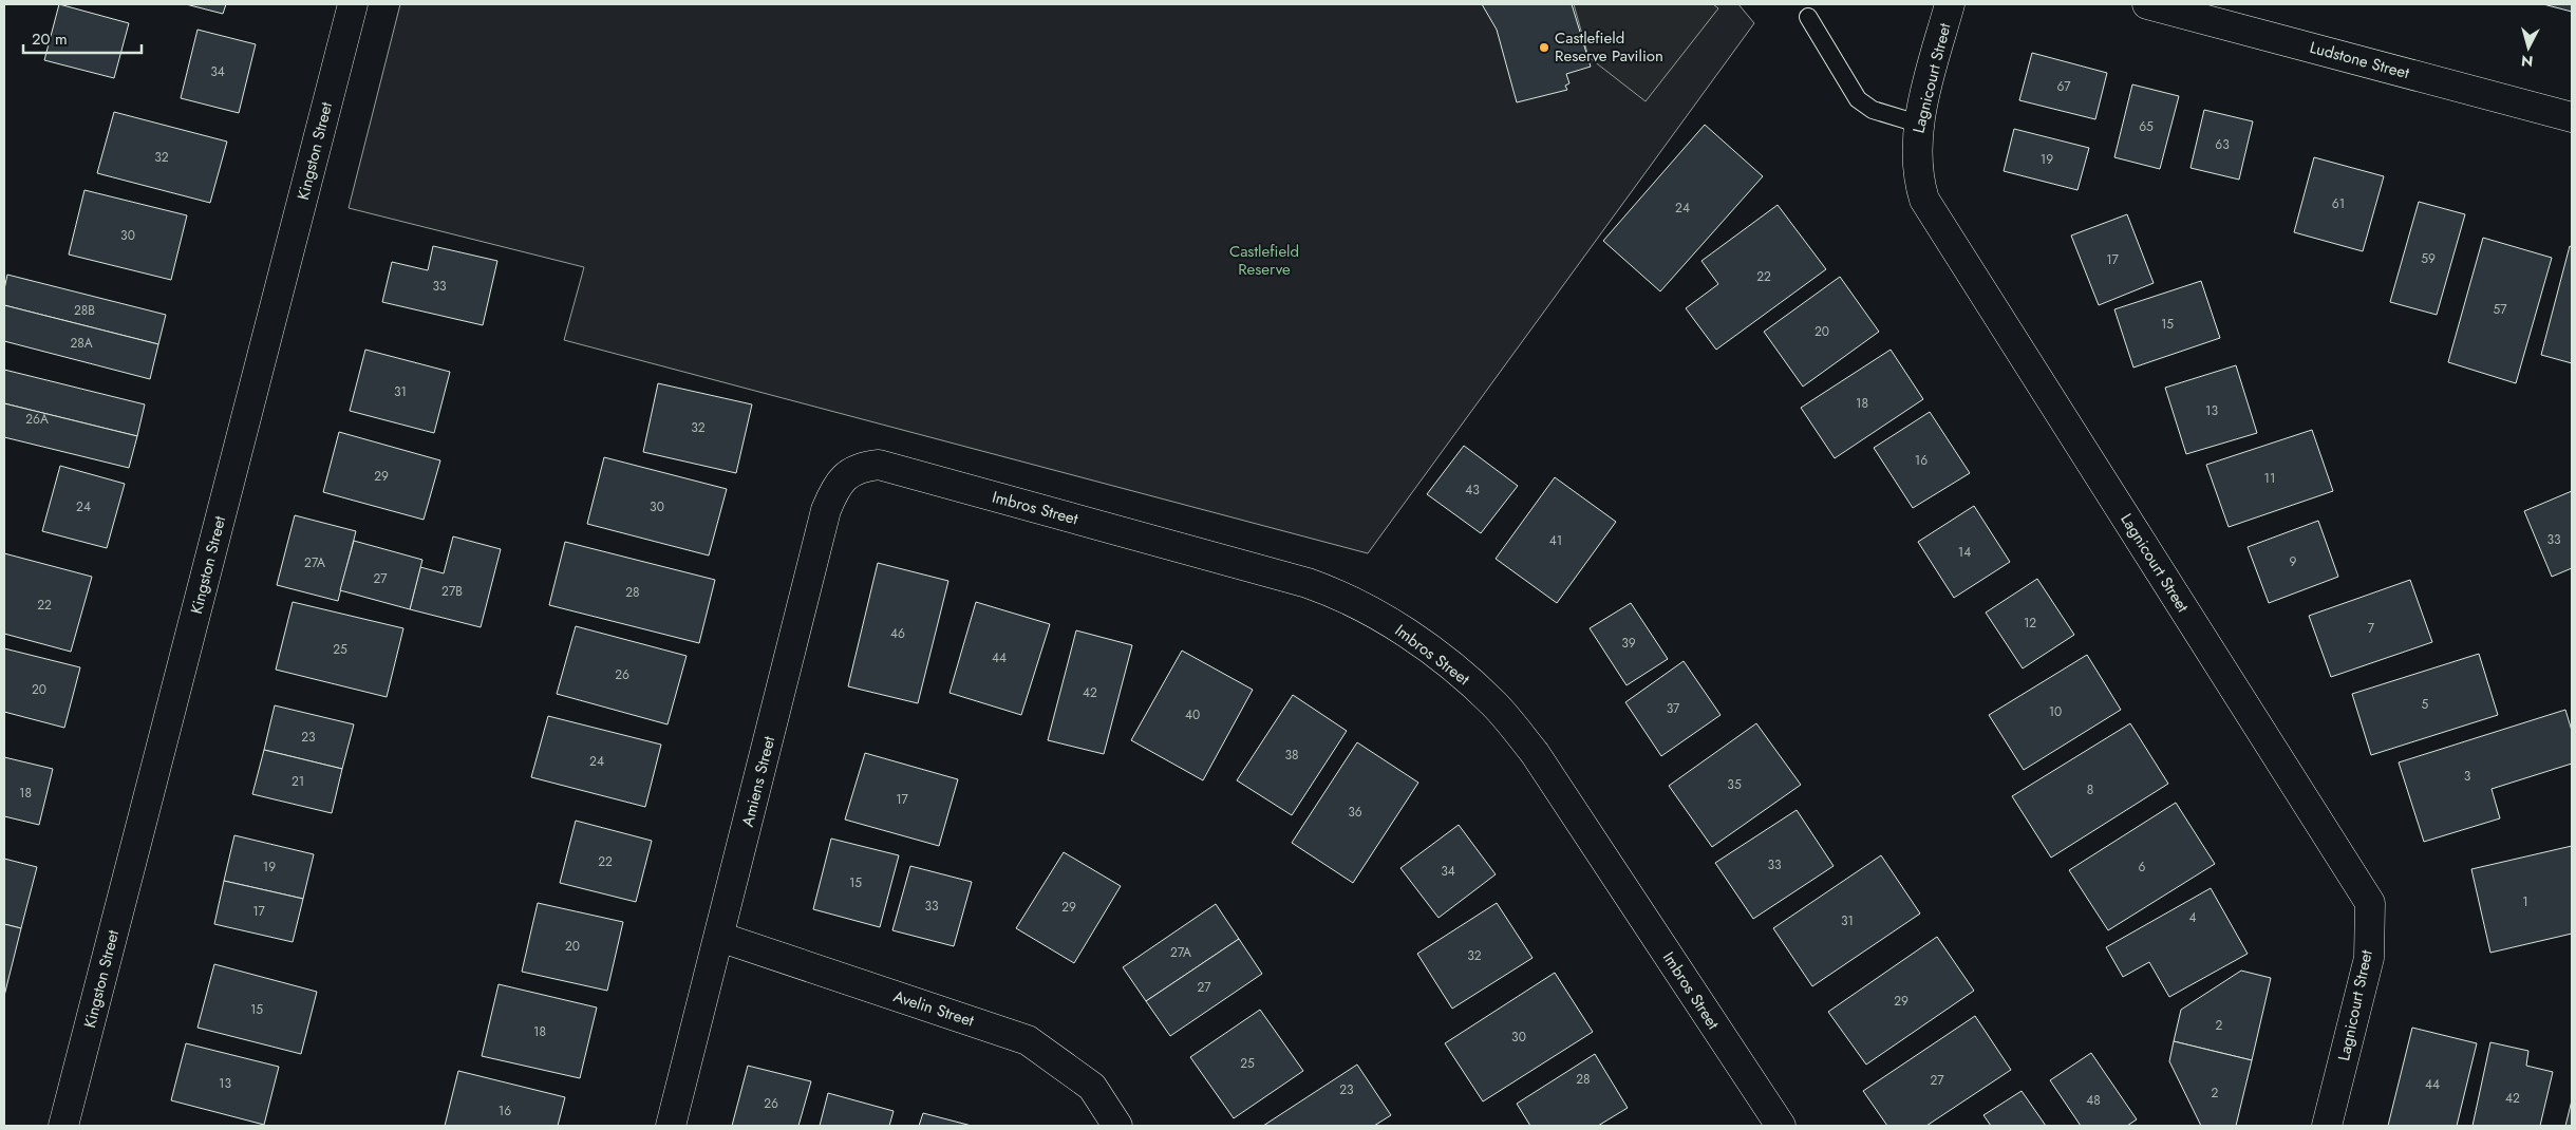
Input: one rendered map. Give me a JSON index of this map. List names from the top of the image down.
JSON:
{
  "streets": {
    "street": [
      "Ludstone Street",
      "Lagnicourt Street",
      "Kingston Street",
      "Imbros Street",
      "Amiens Street",
      "Avelin Street"
    ]
  },
  "crossings": [
    ["Imbros Street", "Amiens Street"],
    ["Amiens Street", "Avelin Street"]
  ],
  "parks": ["Castlefield Reserve"],
  "places": ["Castlefield Reserve Pavilion"],
  "house_numbers": [
    "34",
    "67",
    "65",
    "63",
    "32",
    "19",
    "61",
    "24",
    "30",
    "59",
    "17",
    "22",
    "33",
    "57",
    "28B",
    "15",
    "20",
    "28A",
    "31",
    "18",
    "13",
    "26A",
    "32",
    "16",
    "29",
    "11",
    "43",
    "24",
    "30",
    "33",
    "41",
    "14",
    "9",
    "27A",
    "27",
    "27B",
    "28",
    "22",
    "12",
    "7",
    "46",
    "39",
    "25",
    "44",
    "26",
    "20",
    "42",
    "5",
    "37",
    "10",
    "40",
    "23",
    "38",
    "24",
    "3",
    "21",
    "35",
    "8",
    "18",
    "17",
    "36",
    "22",
    "33",
    "19",
    "6",
    "34",
    "15",
    "1",
    "33",
    "29",
    "17",
    "4",
    "31",
    "20",
    "27A",
    "32",
    "27",
    "29",
    "15",
    "2",
    "18",
    "30",
    "25",
    "28",
    "27",
    "13",
    "44",
    "23",
    "2",
    "42",
    "48",
    "26",
    "16"
  ],
  "scale_bar": "20 m",
  "north": "bottom"
}
